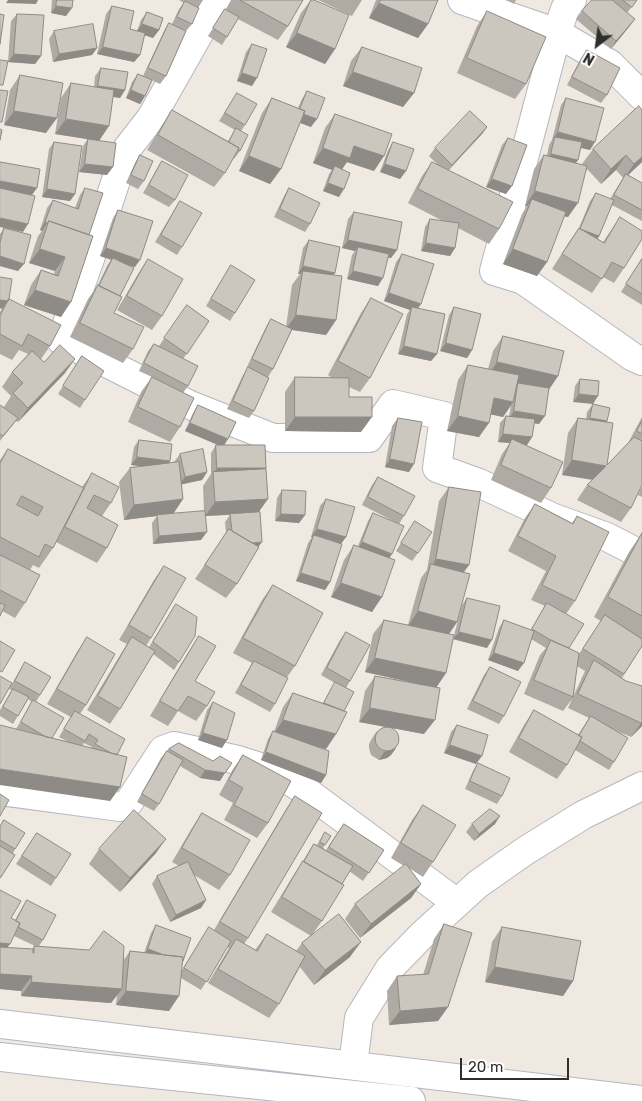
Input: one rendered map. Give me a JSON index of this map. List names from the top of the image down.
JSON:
{
  "scale_bar": "20 m",
  "north": "bottom left"
}
